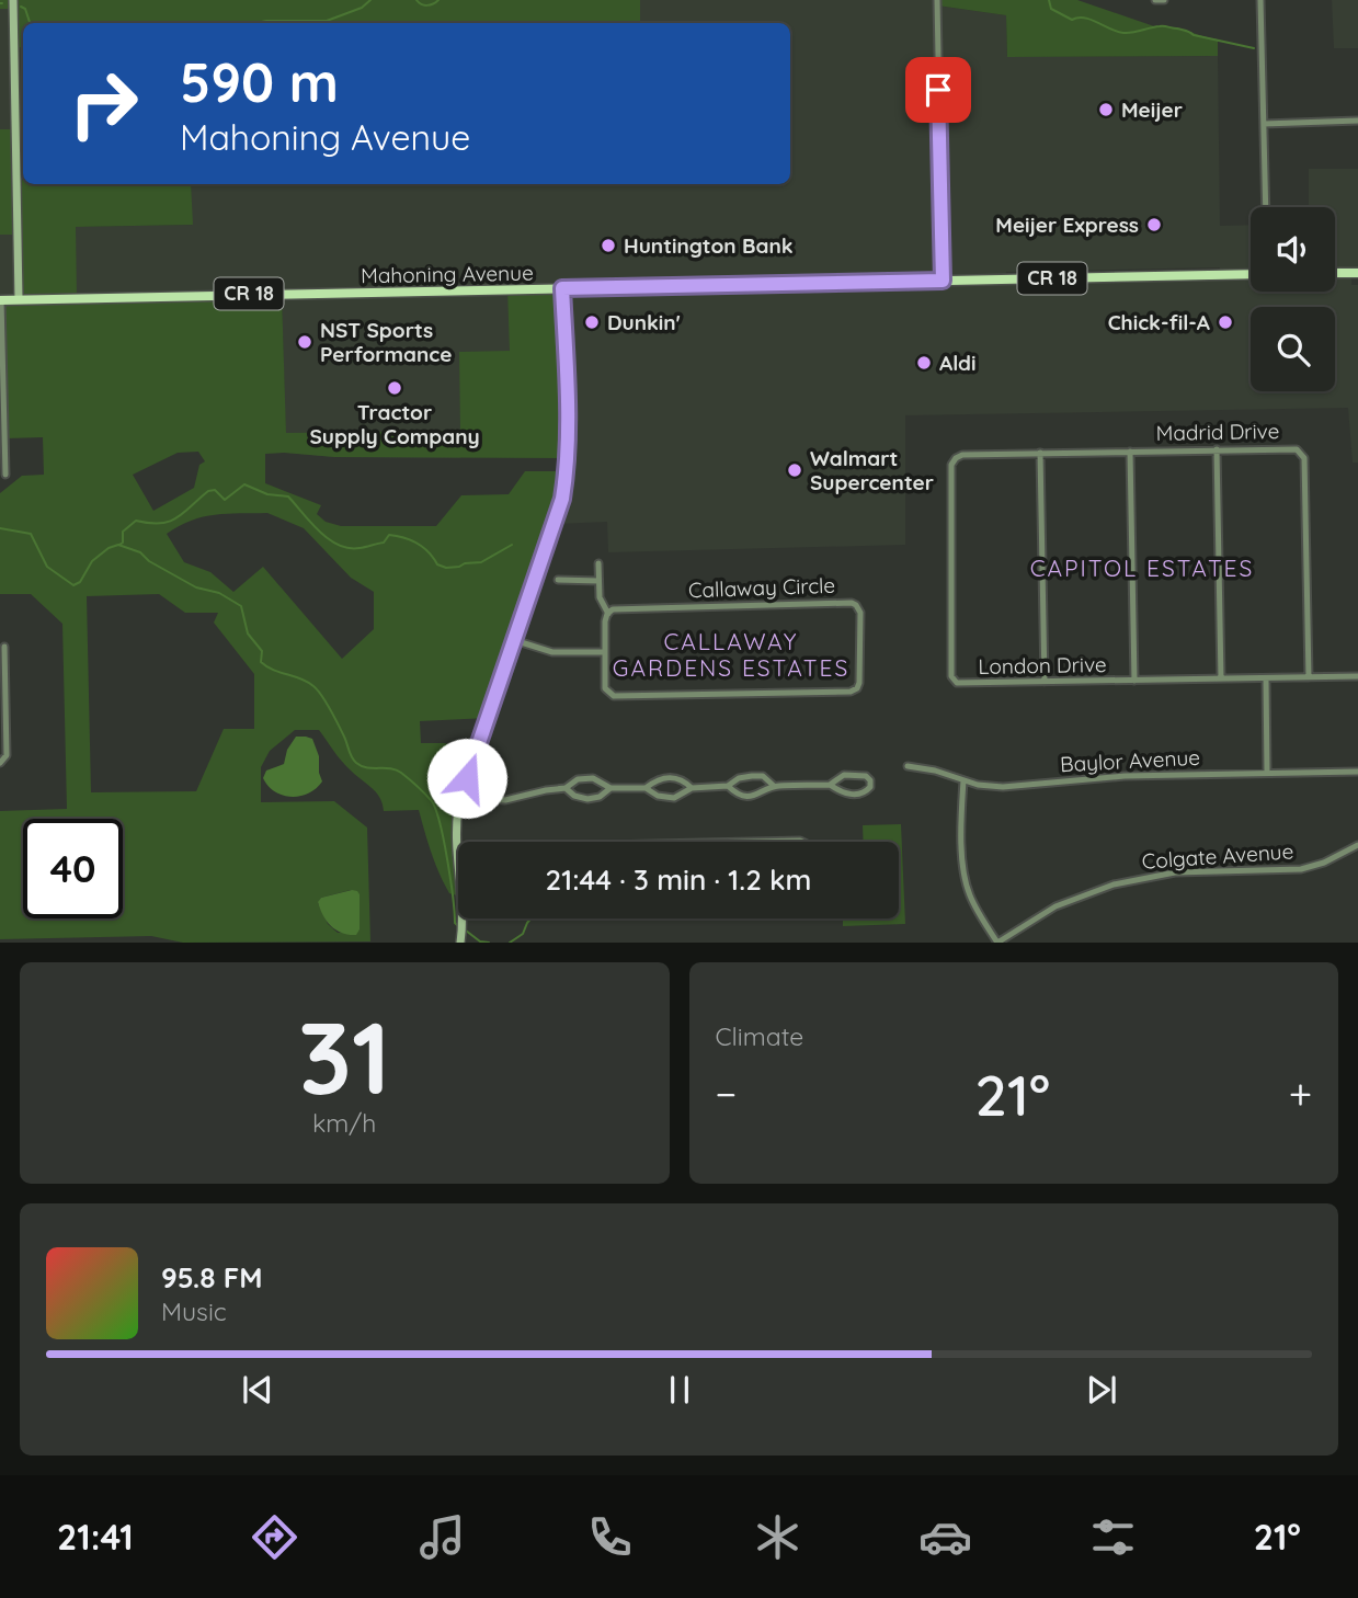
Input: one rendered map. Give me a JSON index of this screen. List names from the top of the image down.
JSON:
{
  "streets": {
    "main road": ["Mahoning Avenue", "CR 18"],
    "street": [
      "Madrid Drive",
      "Callaway Circle",
      "London Drive",
      "Baylor Avenue",
      "Colgate Avenue"
    ]
  },
  "crossings": [
    ["Madrid Drive", "London Drive"]
  ],
  "districts": ["CAPITOL ESTATES", "CALLAWAY GARDENS ESTATES"],
  "places": [
    "Meijer",
    "Meijer Express",
    "Huntington Bank",
    "Dunkin'",
    "Chick-fil-A",
    "NST Sports Performance",
    "Aldi",
    "Tractor Supply Company",
    "Walmart Supercenter"
  ],
  "page": {
    "turn": ["590 m", "Mahoning Avenue"],
    "limit": "40",
    "trip": "21:44 · 3 min · 1.2 km",
    "tile": [
      ["31", "km/h"],
      "Climate"
    ],
    "heat": ["−", "21°", "+"],
    "song": ["95.8 FM", "Music"],
    "tabs": ["21:41", "21°"]
  }
}
